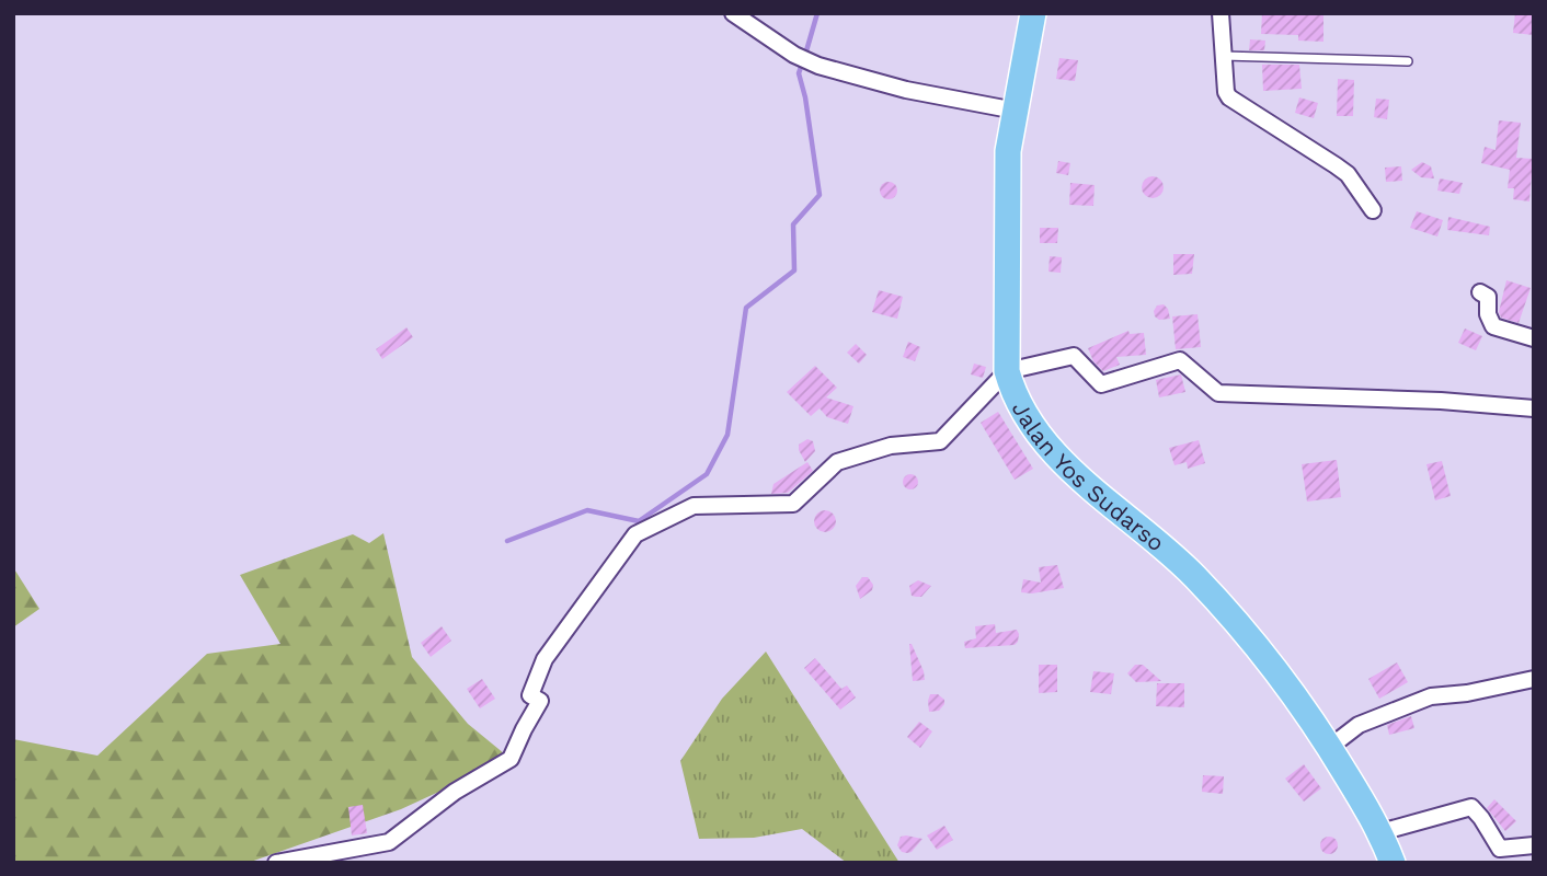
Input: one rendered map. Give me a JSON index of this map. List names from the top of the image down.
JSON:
{
  "streets": {
    "main road": ["Jalan Yos Sudarso"]
  }
}
